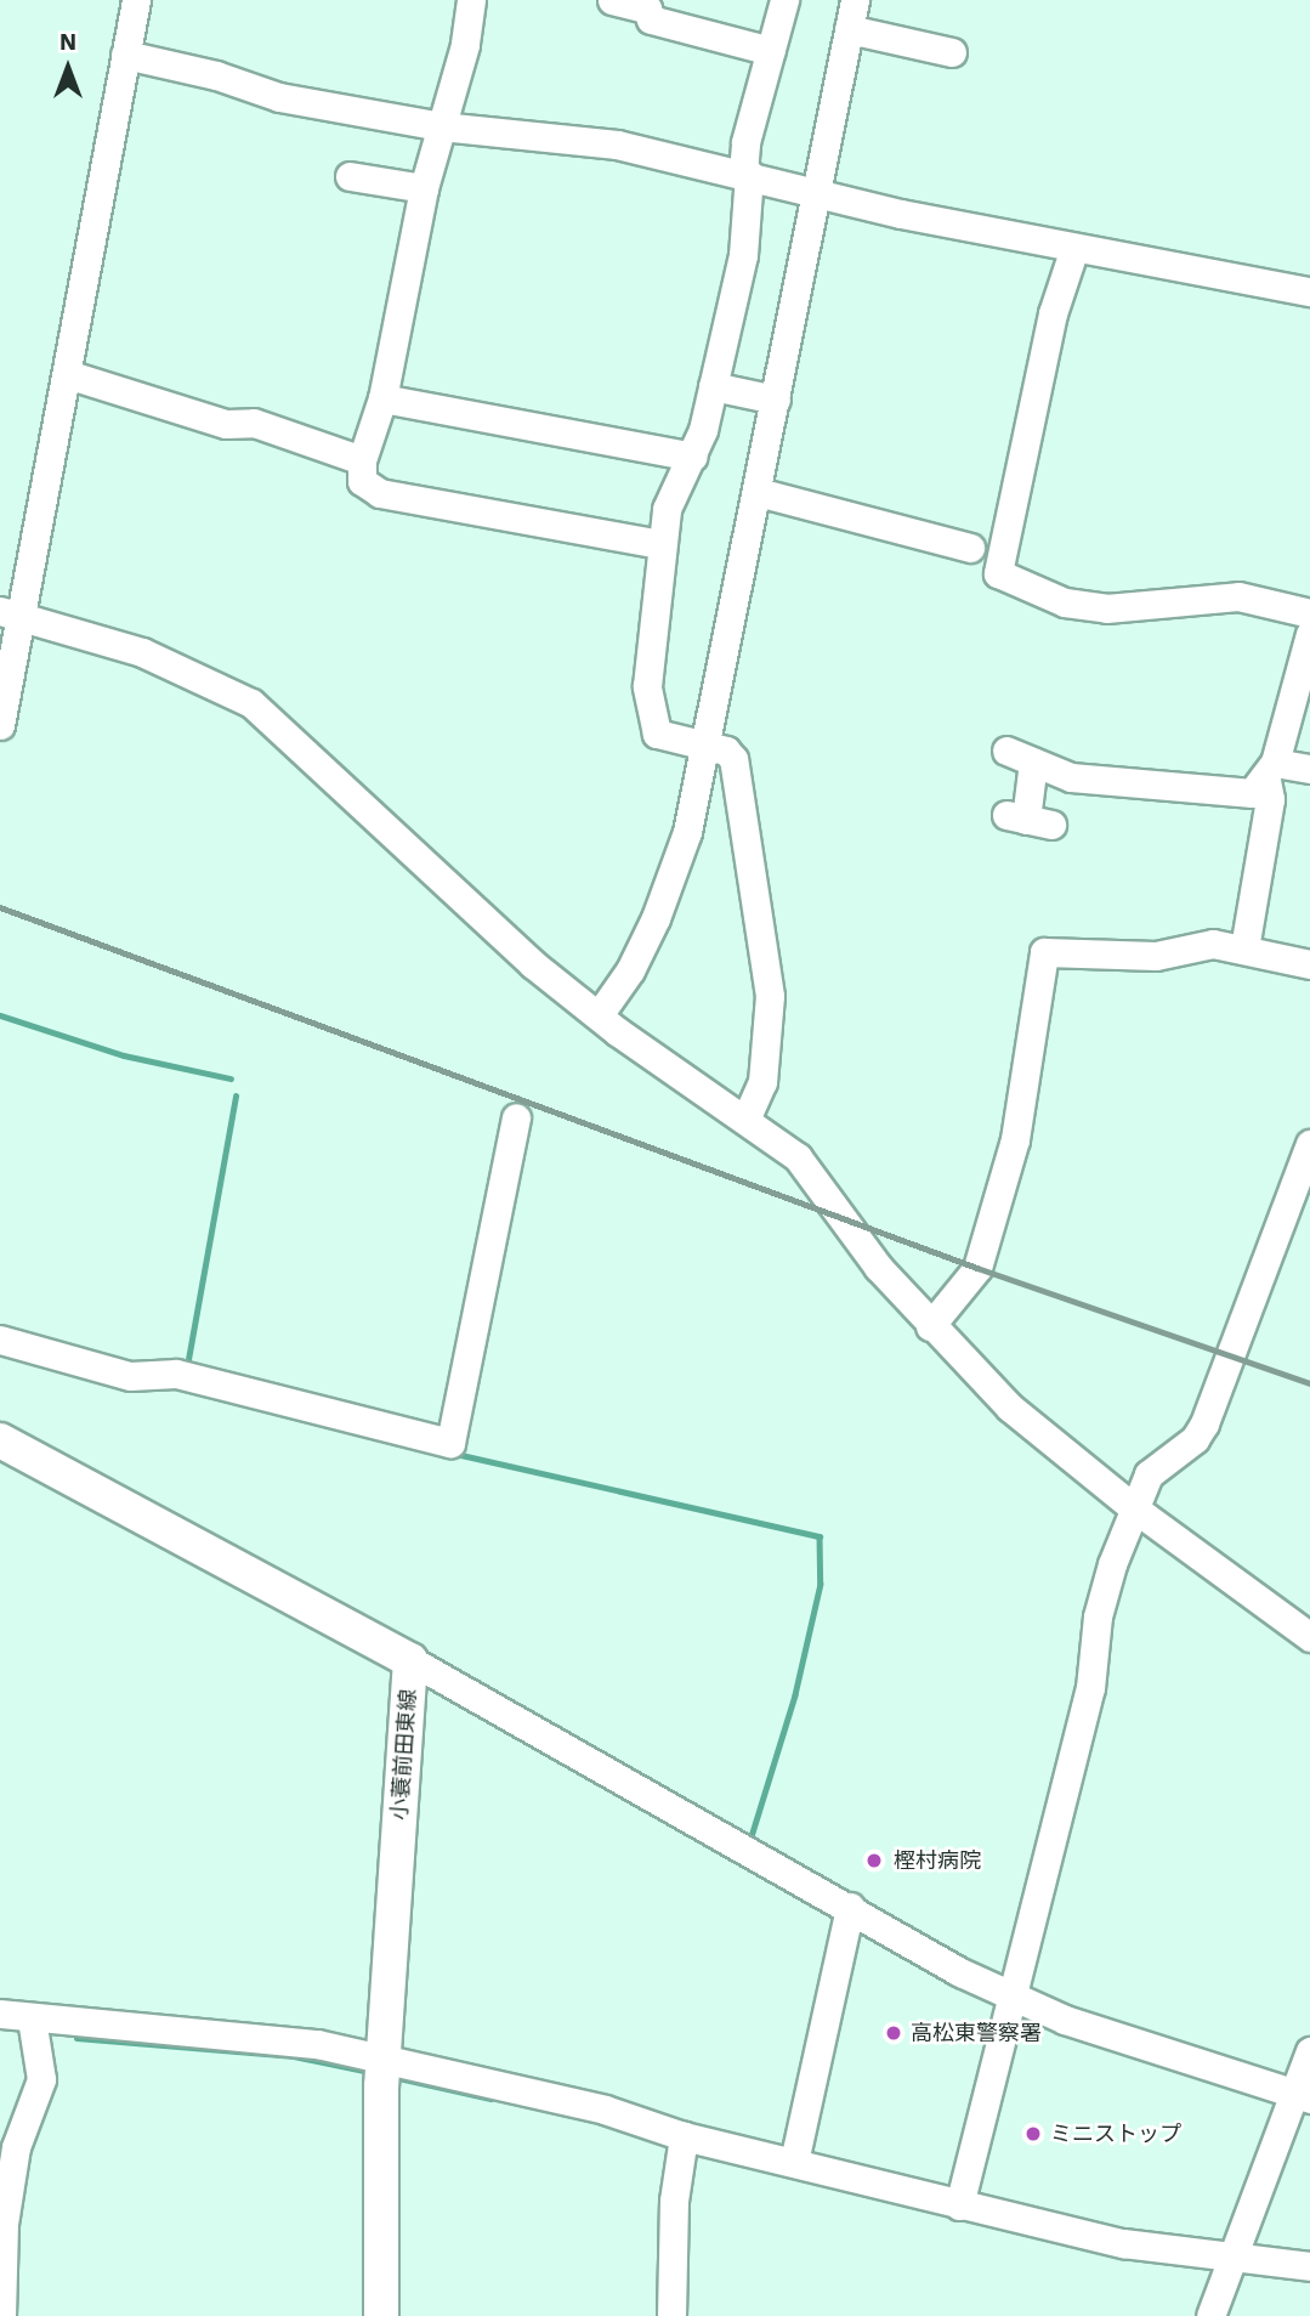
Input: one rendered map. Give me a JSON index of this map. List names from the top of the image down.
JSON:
{
  "streets": {
    "main road": ["小蓑前田東線"]
  },
  "places": ["樫村病院", "高松東警察署", "ミニストップ"],
  "north": "top"
}
